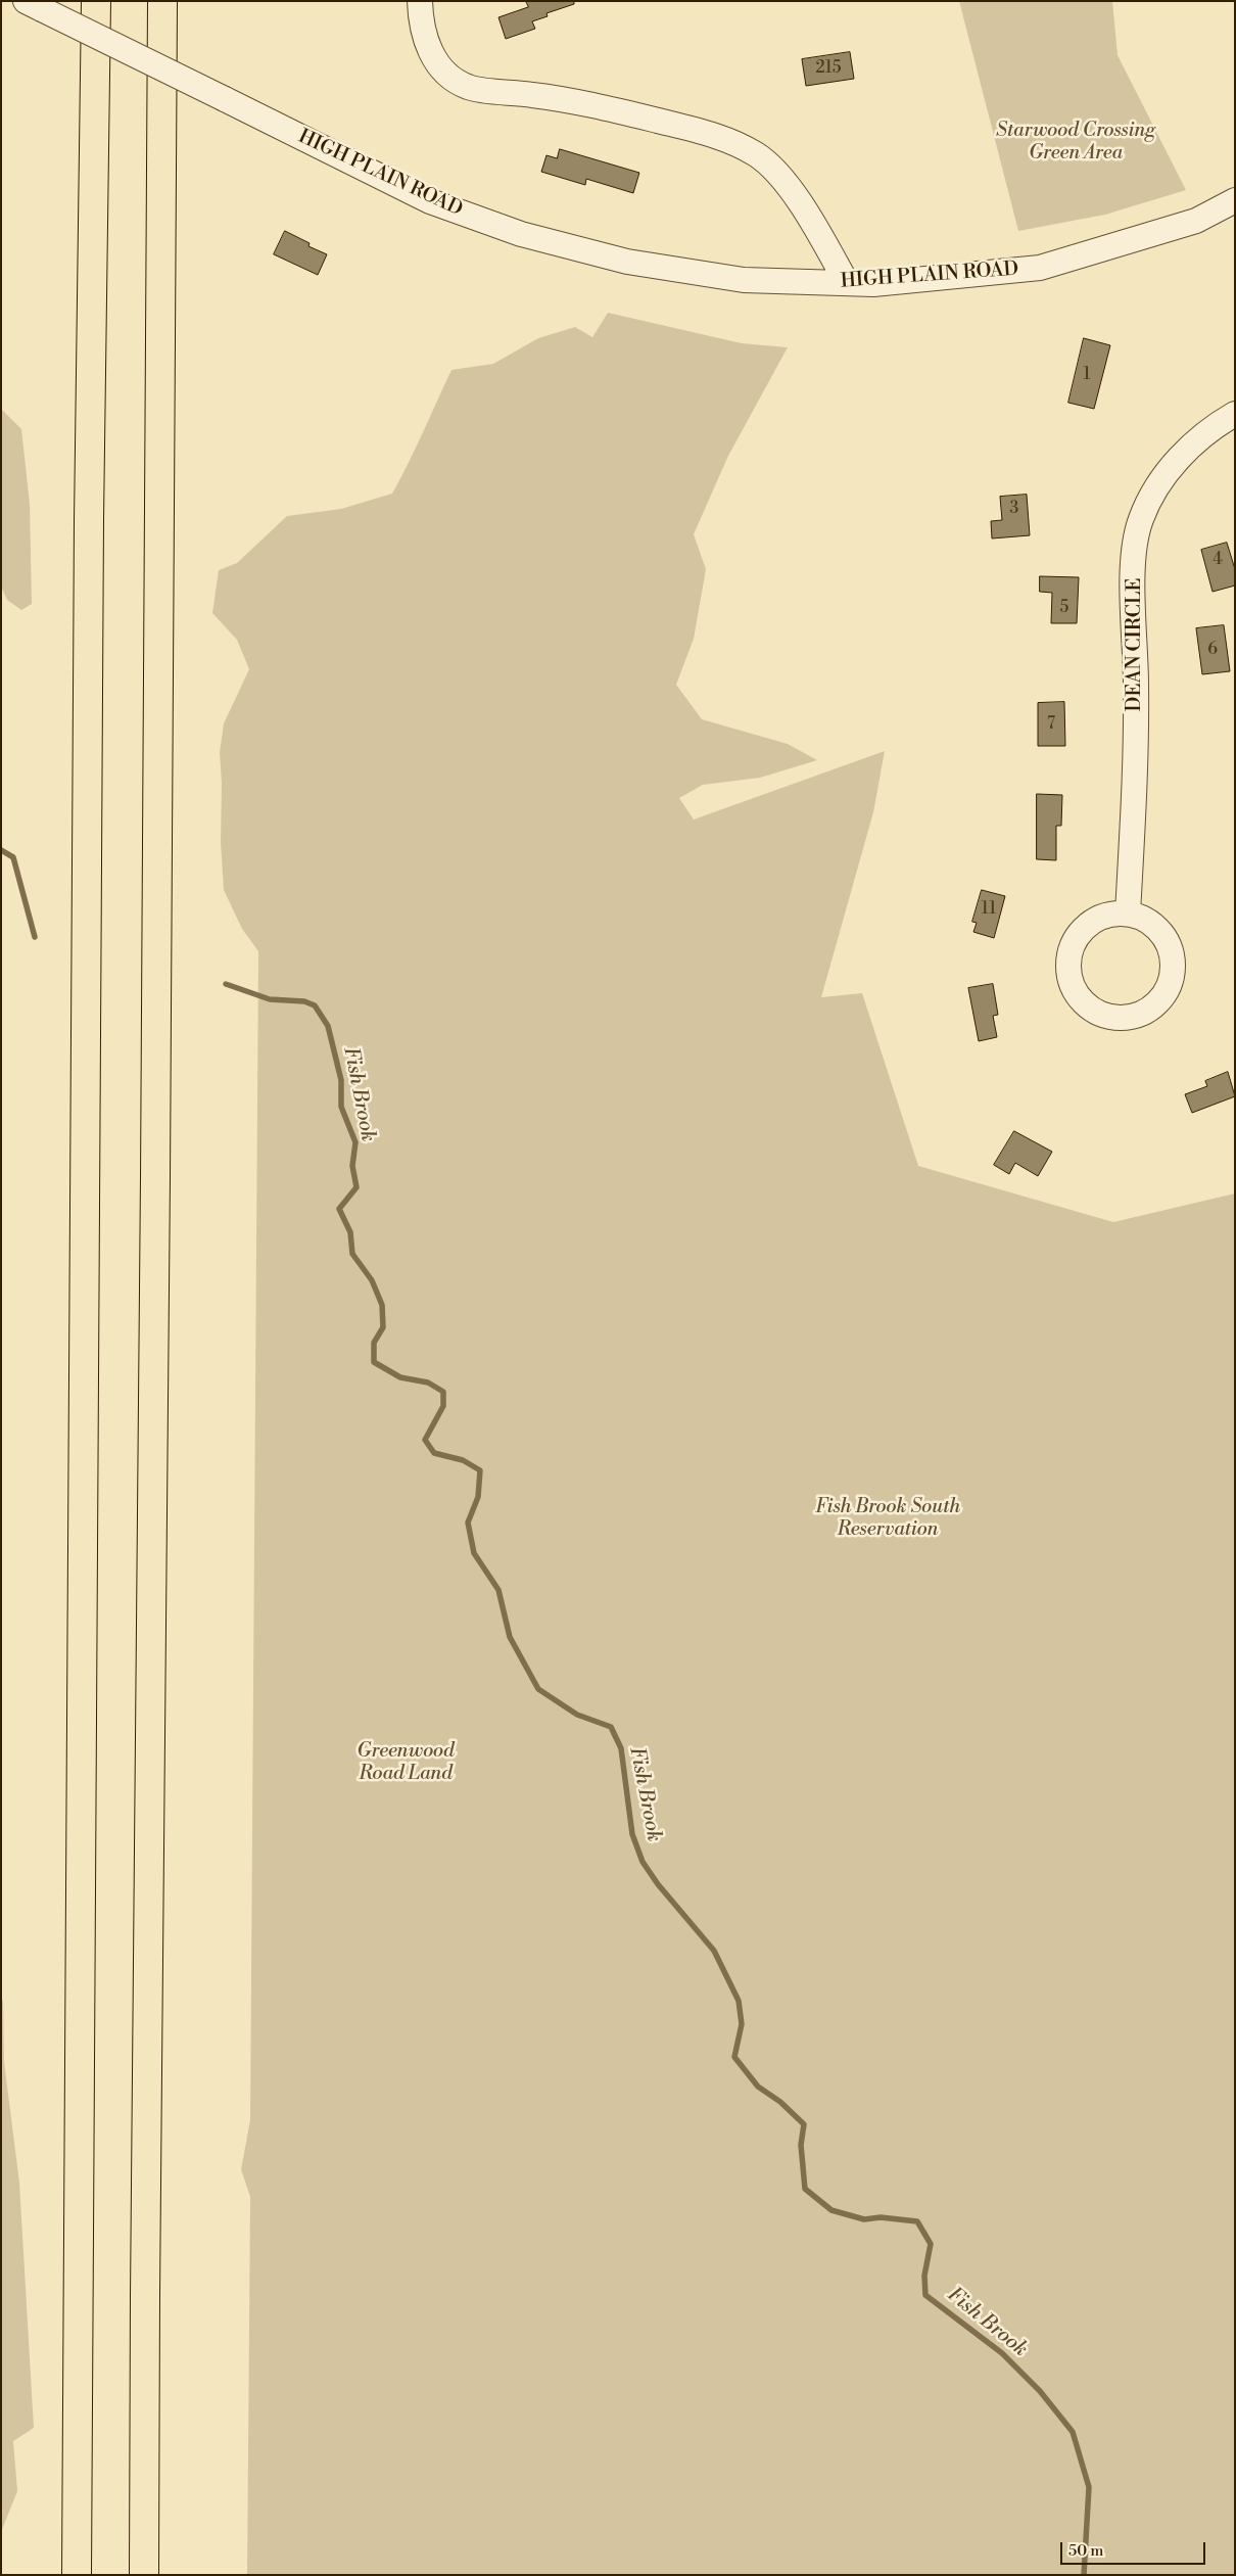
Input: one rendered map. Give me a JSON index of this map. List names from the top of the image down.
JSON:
{
  "streets": {
    "street": ["HIGH PLAIN ROAD", "DEAN CIRCLE"]
  },
  "water": ["Fish Brook"],
  "parks": ["Starwood Crossing Green Area", "Fish Brook South Reservation", "Greenwood Road Land"],
  "house_numbers": [
    "215",
    "1",
    "3",
    "4",
    "5",
    "6",
    "7",
    "11"
  ],
  "scale_bar": "50 m"
}
